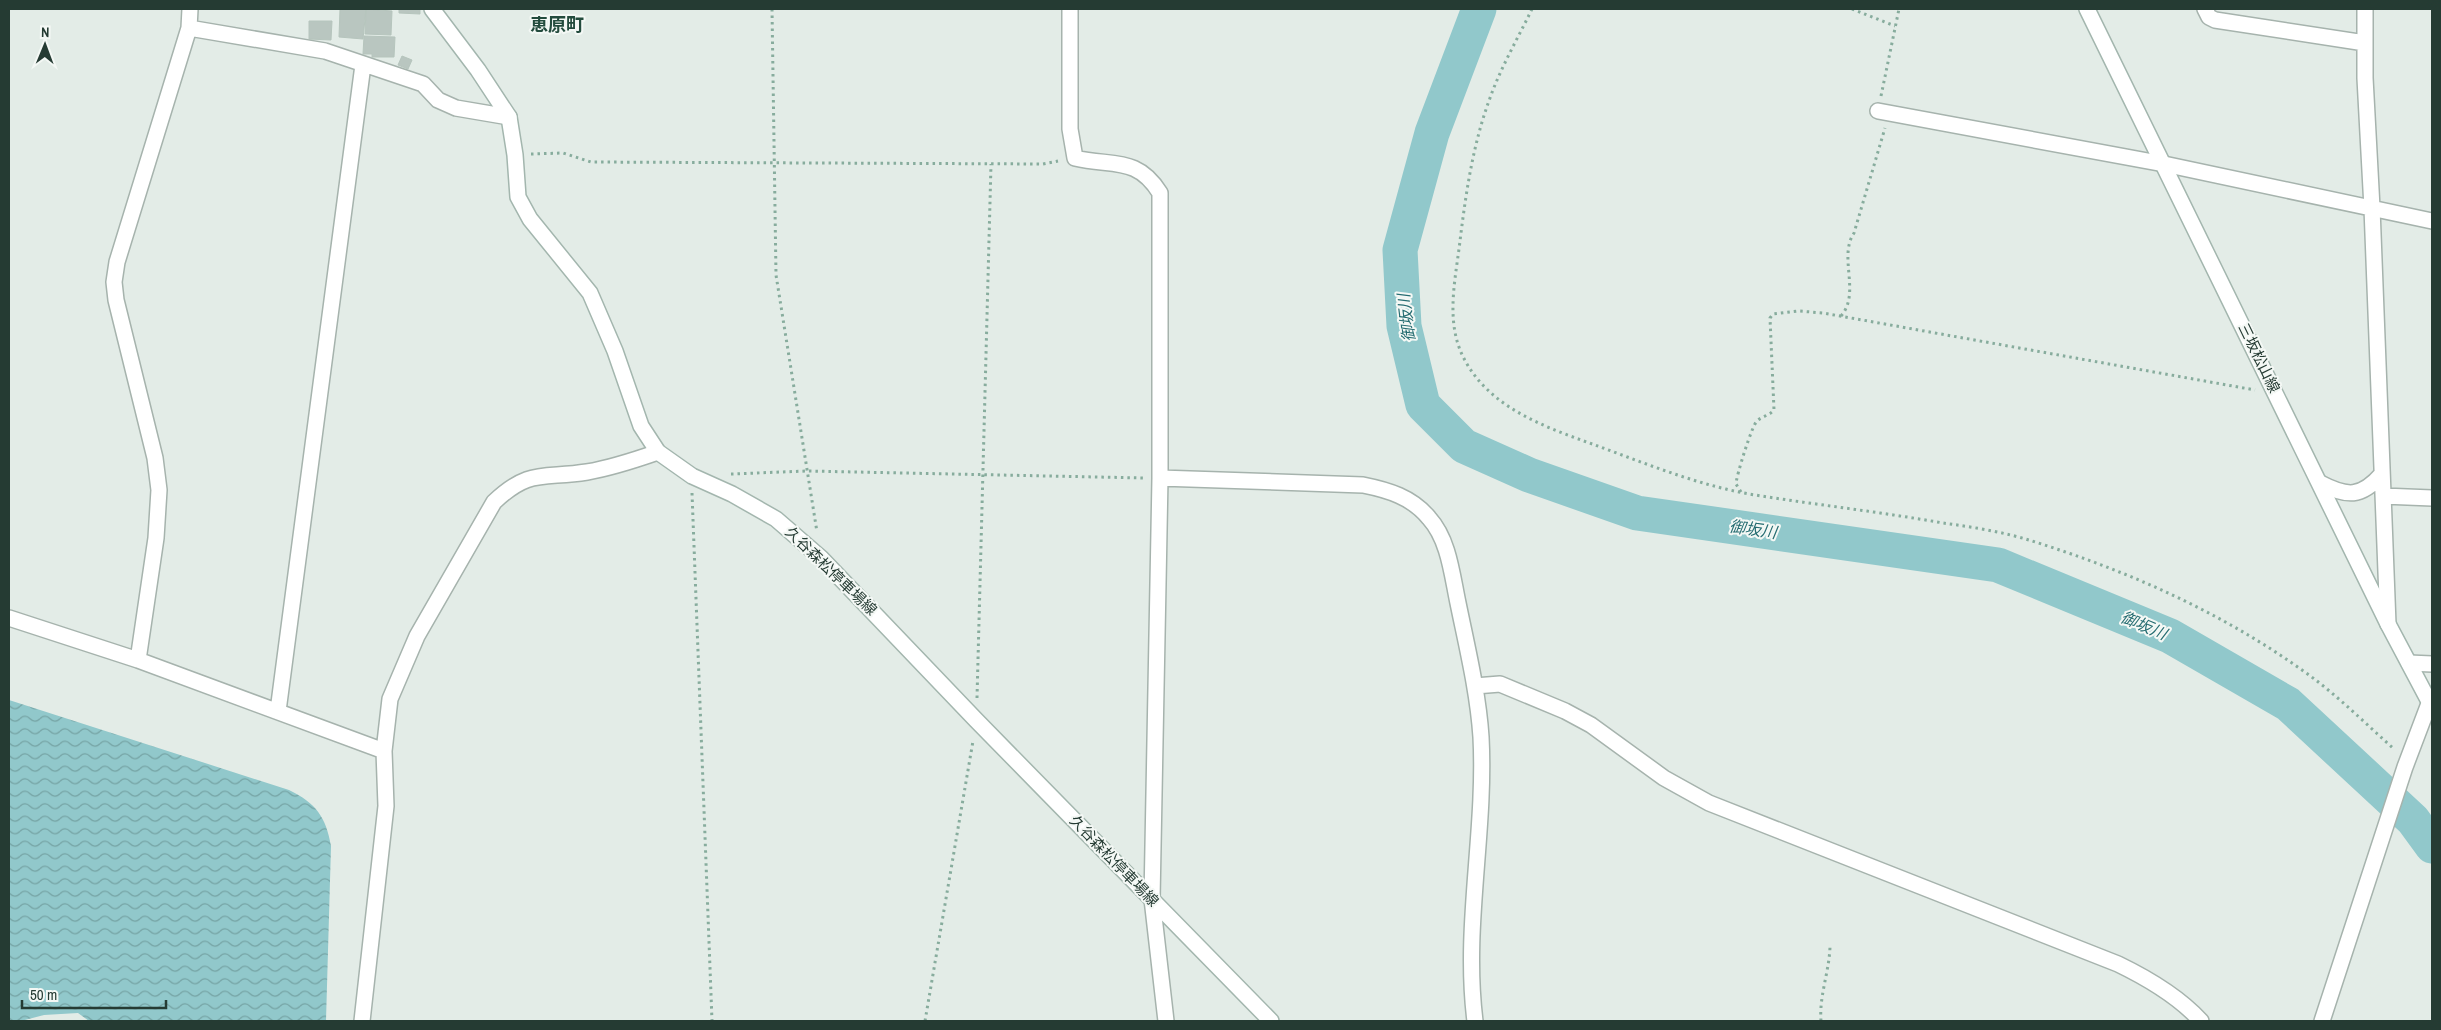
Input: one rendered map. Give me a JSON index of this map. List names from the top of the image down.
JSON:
{
  "streets": {
    "street": ["三坂松山線", "久谷森松停車場線"]
  },
  "districts": ["恵原町"],
  "water": ["御坂川"],
  "scale_bar": "50 m",
  "north": "top"
}
